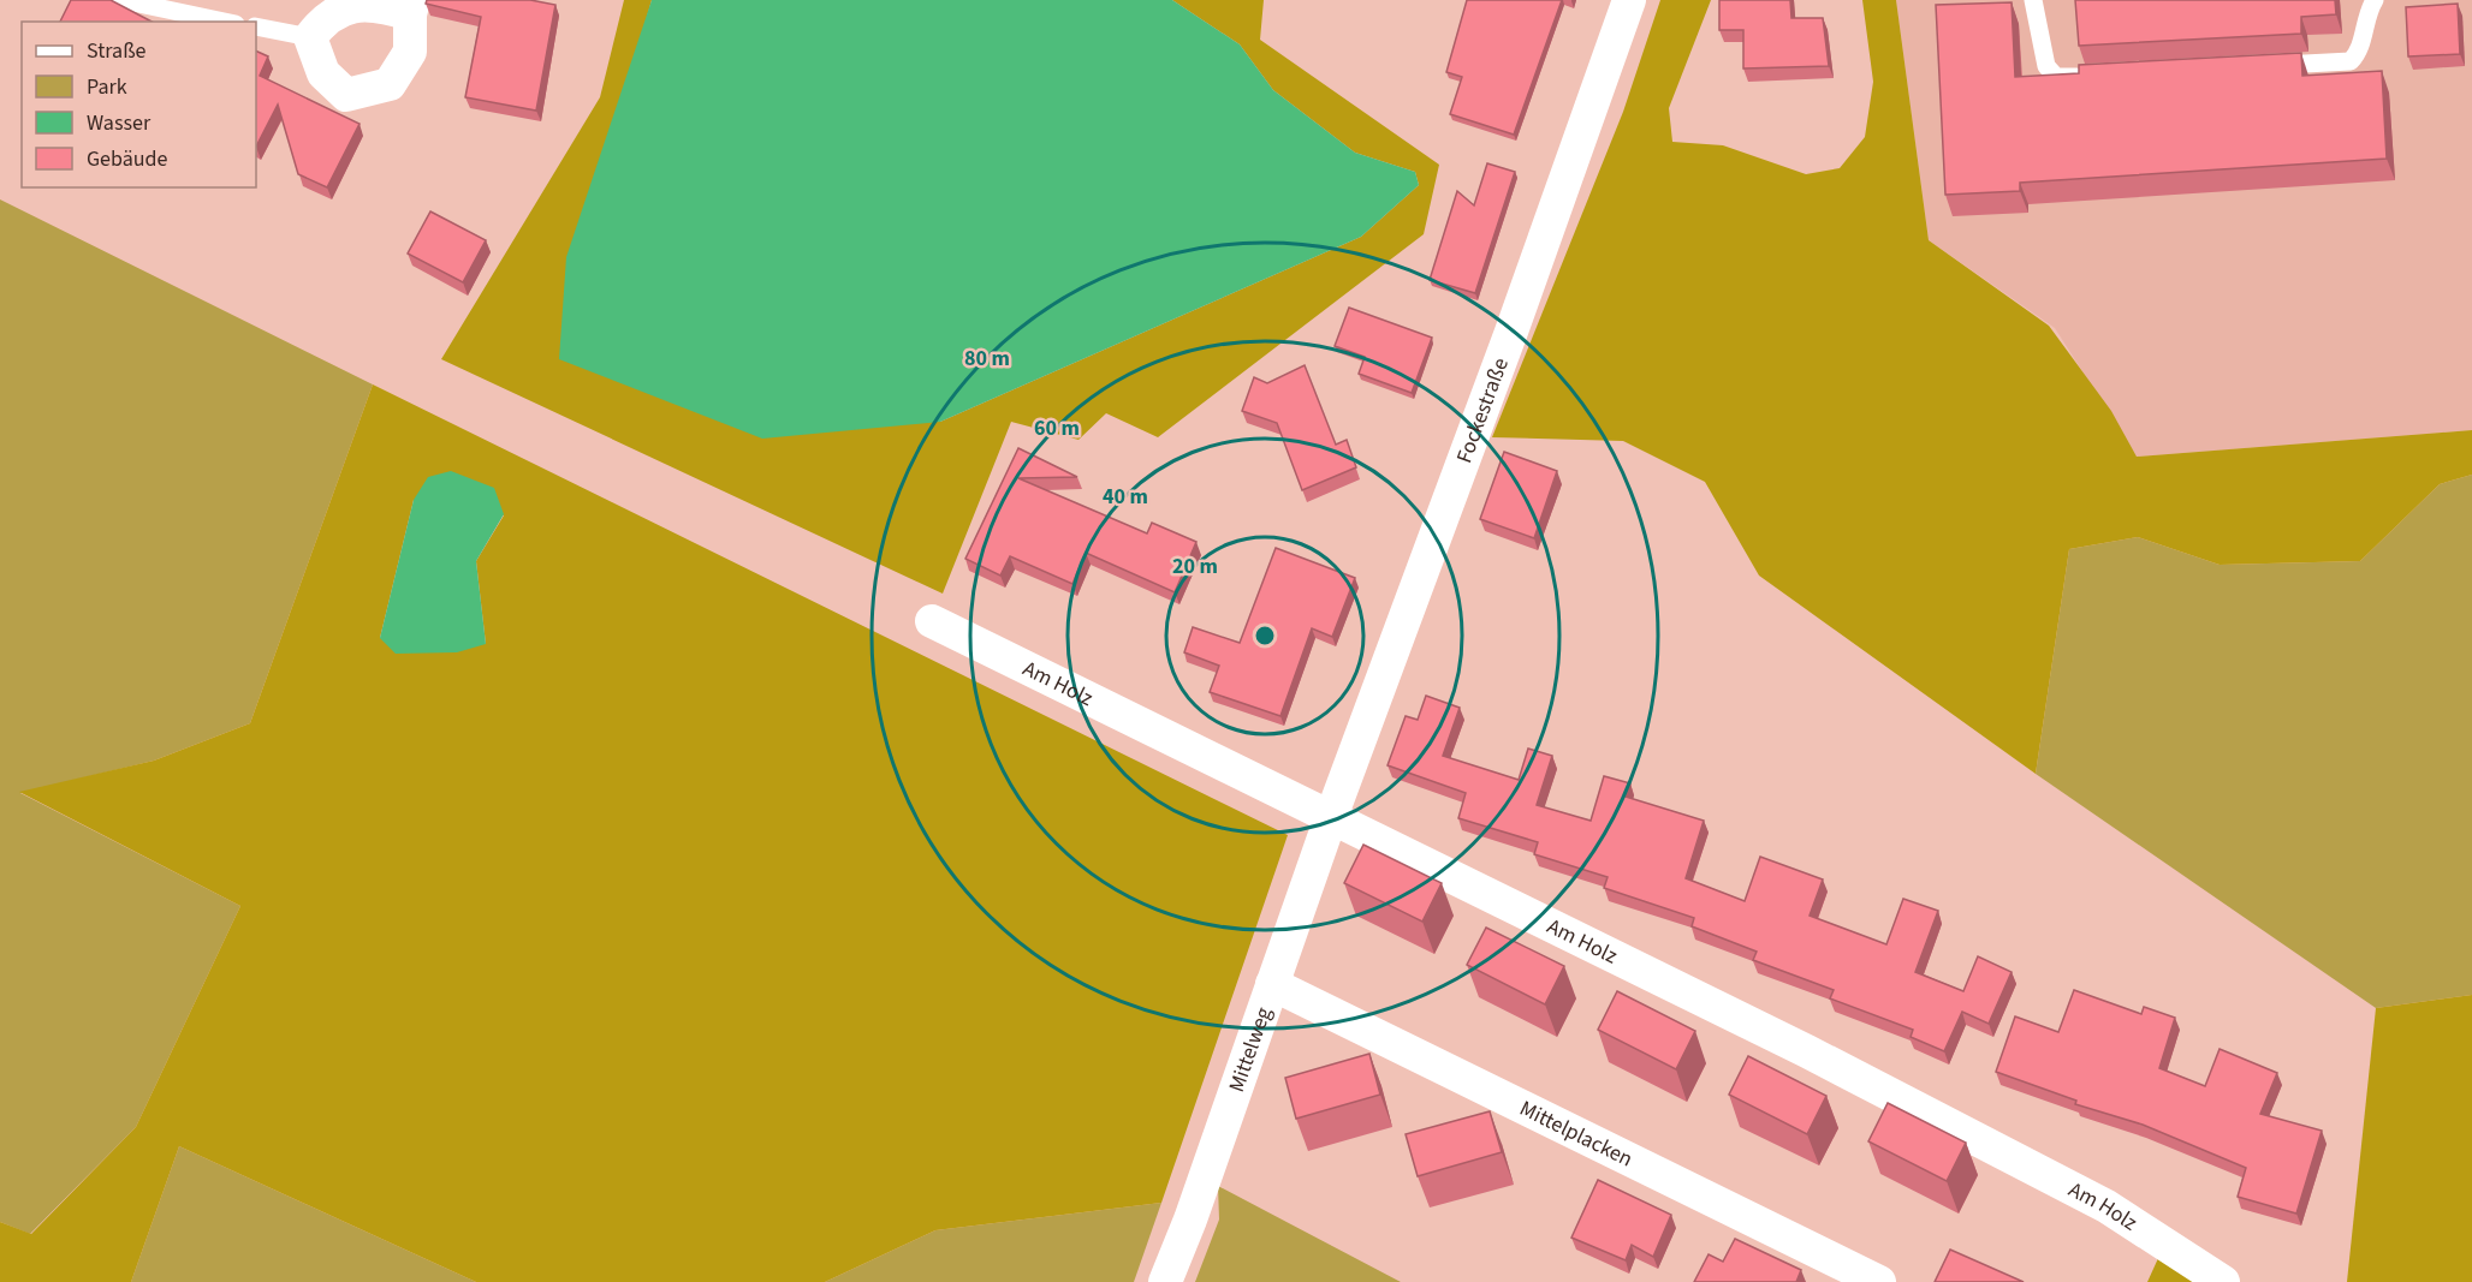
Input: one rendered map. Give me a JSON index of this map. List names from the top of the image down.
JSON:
{
  "streets": {
    "street": [
      "Fockestraße",
      "Am Holz",
      "Mittelweg",
      "Mittelplacken"
    ]
  },
  "crossings": [
    ["Fockestraße", "Am Holz"],
    ["Fockestraße", "Mittelweg"],
    ["Am Holz", "Mittelweg"],
    ["Mittelweg", "Mittelplacken"]
  ],
  "legend": [
    "Straße",
    "Park",
    "Wasser",
    "Gebäude"
  ],
  "rings": [
    "80 m",
    "60 m",
    "40 m",
    "20 m"
  ]
}
